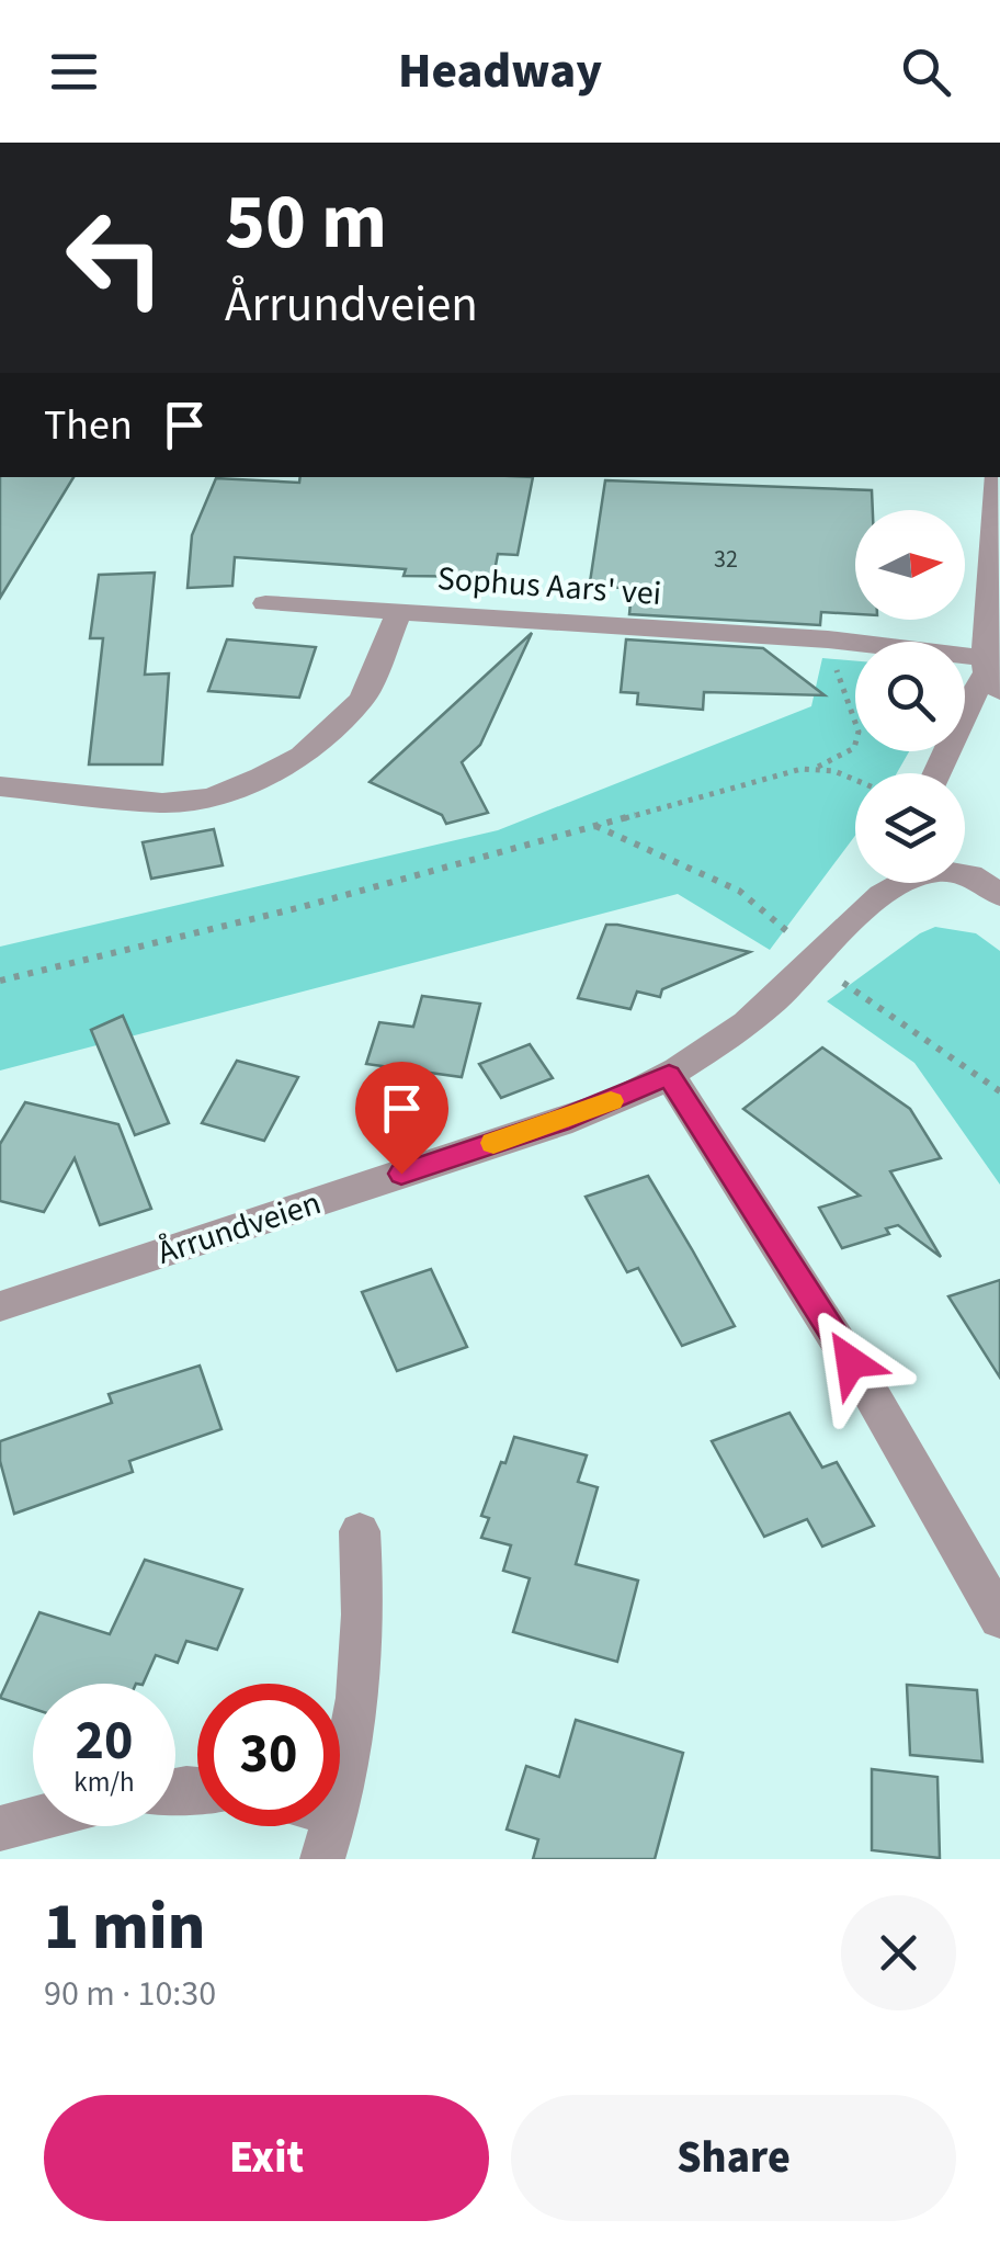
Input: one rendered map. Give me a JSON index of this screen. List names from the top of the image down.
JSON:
{
  "streets": {
    "street": ["Sophus Aars' vei", "Årrundveien"]
  },
  "house_numbers": ["32"],
  "north": "right",
  "page": {
    "header": "Headway",
    "turn": ["50 m", "Årrundveien"],
    "then": "Then",
    "speed": "20 km/h",
    "limit": "30",
    "heading": ["1 min", "90 m · 10:30"],
    "buttons": ["Exit", "Share"]
  }
}
